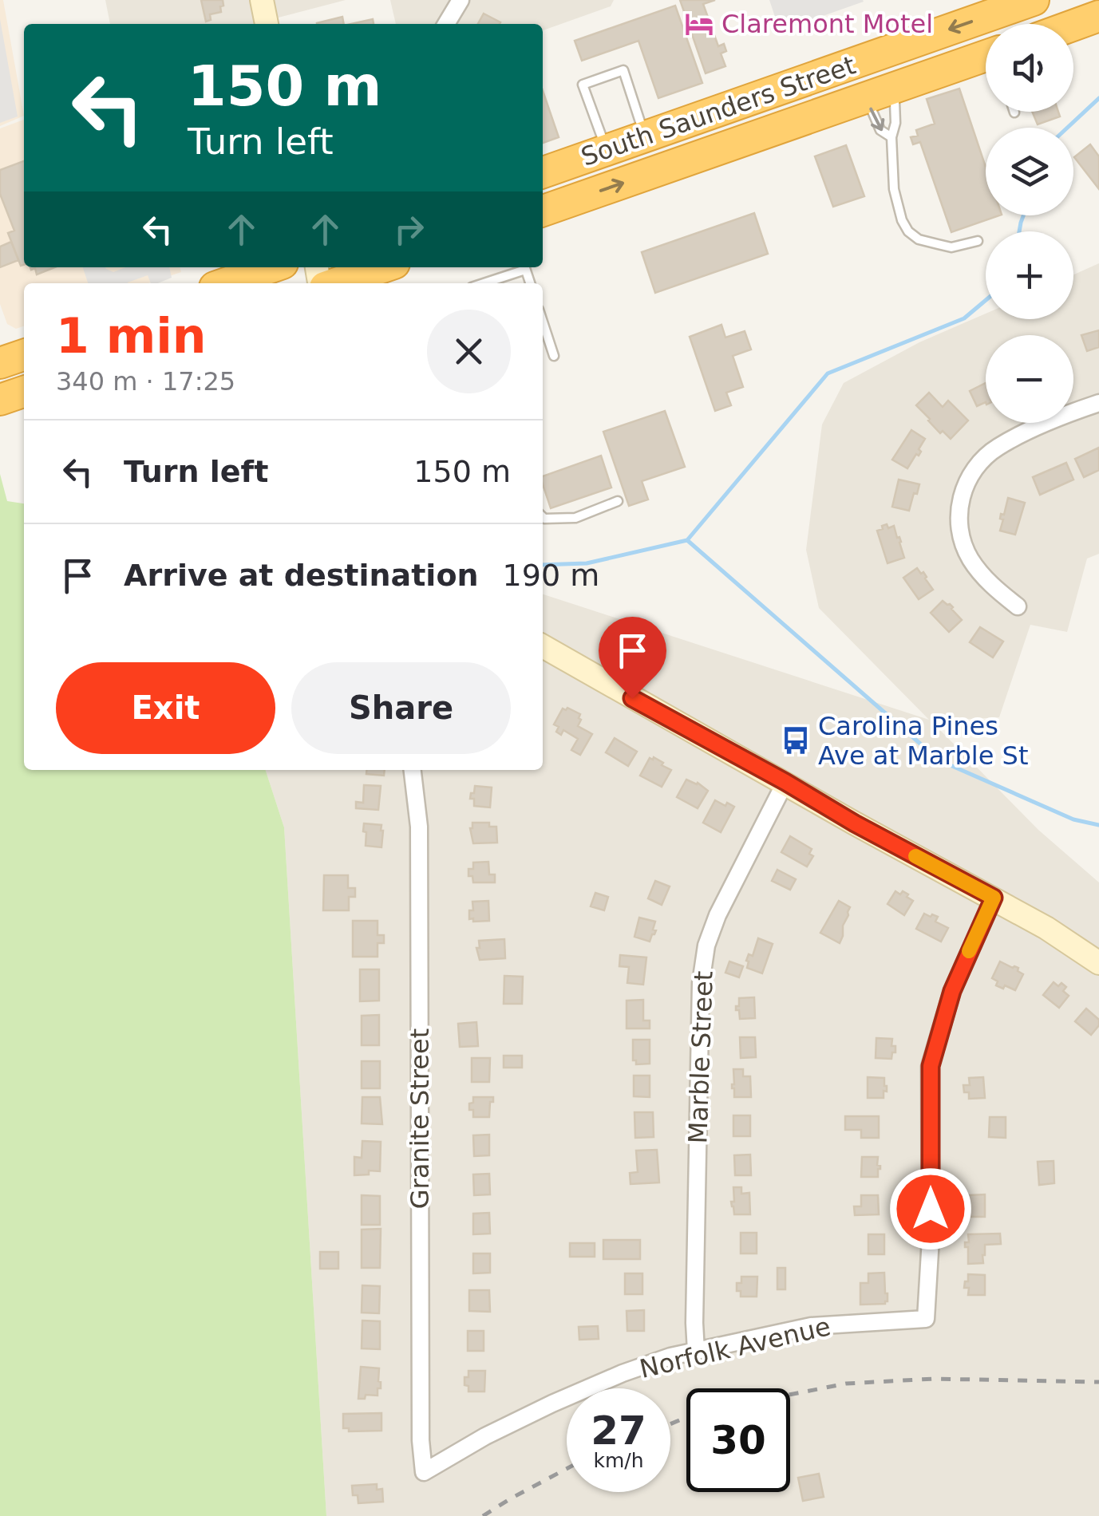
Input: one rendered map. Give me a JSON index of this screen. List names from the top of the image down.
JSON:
{
  "streets": {
    "highway": ["South Saunders Street"],
    "street": ["Marble Street", "Granite Street", "Norfolk Avenue"]
  },
  "crossings": [
    ["Marble Street", "Norfolk Avenue"],
    ["Granite Street", "Norfolk Avenue"]
  ],
  "places": {
    "hotel": ["Claremont Motel"],
    "bus stop": ["Carolina Pines Ave at Marble St"]
  },
  "page": {
    "map_buttons": ["+", "−"],
    "turn": ["150 m", "Turn left"],
    "heading": ["1 min", "340 m · 17:25"],
    "list": [
      {
        "name": "Turn left",
        "value": "150 m"
      },
      {
        "name": "Arrive at destination",
        "value": "190 m"
      }
    ],
    "buttons": ["Exit", "Share"],
    "speed": "27 km/h",
    "limit": "30"
  }
}
